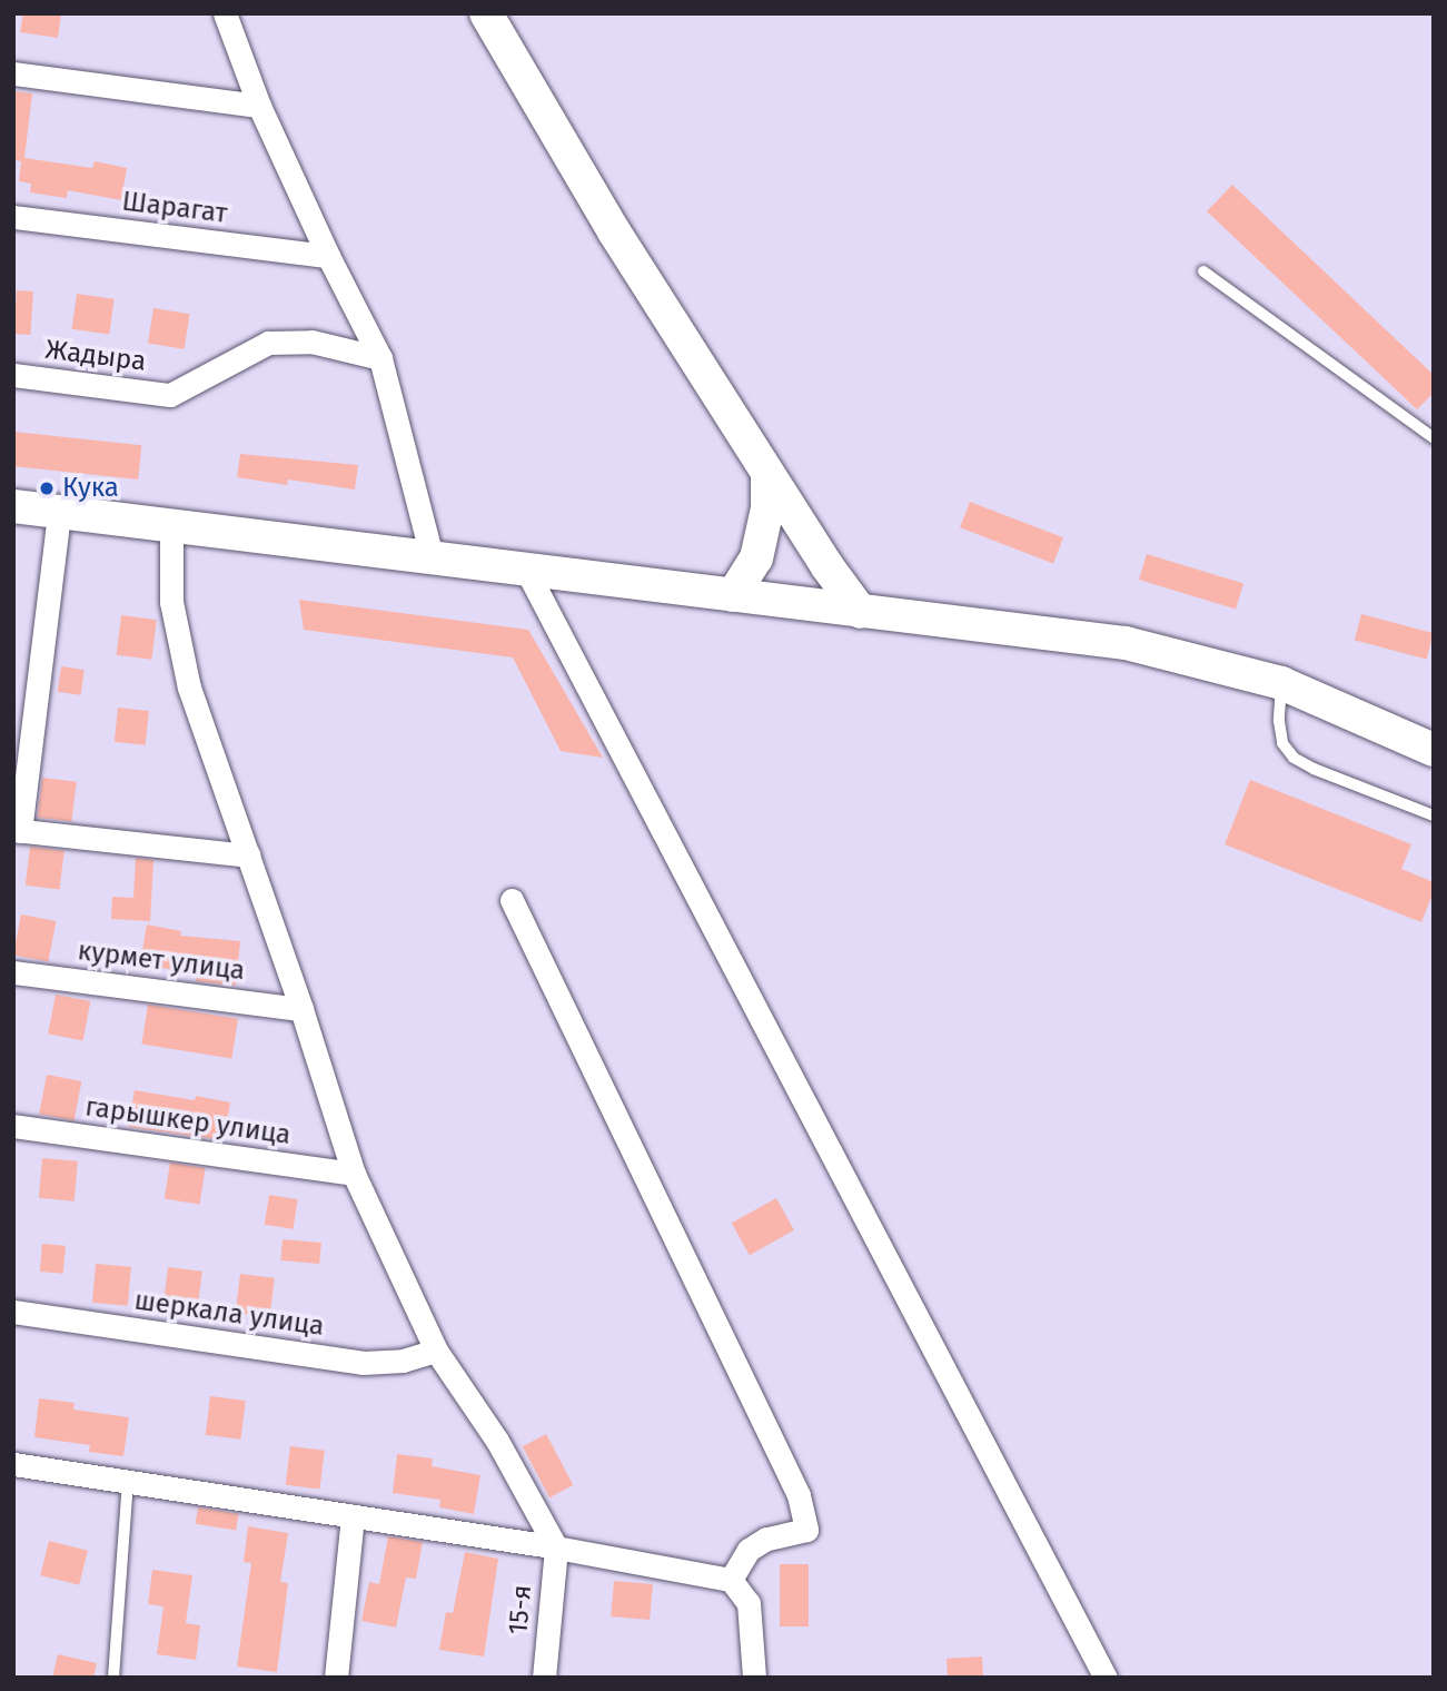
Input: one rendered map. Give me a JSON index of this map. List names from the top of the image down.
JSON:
{
  "streets": {
    "street": [
      "Шарагат",
      "Жадыра",
      "курмет улица",
      "гарышкер улица",
      "шеркала улица",
      "15-я"
    ]
  },
  "places": ["Кука"]
}
